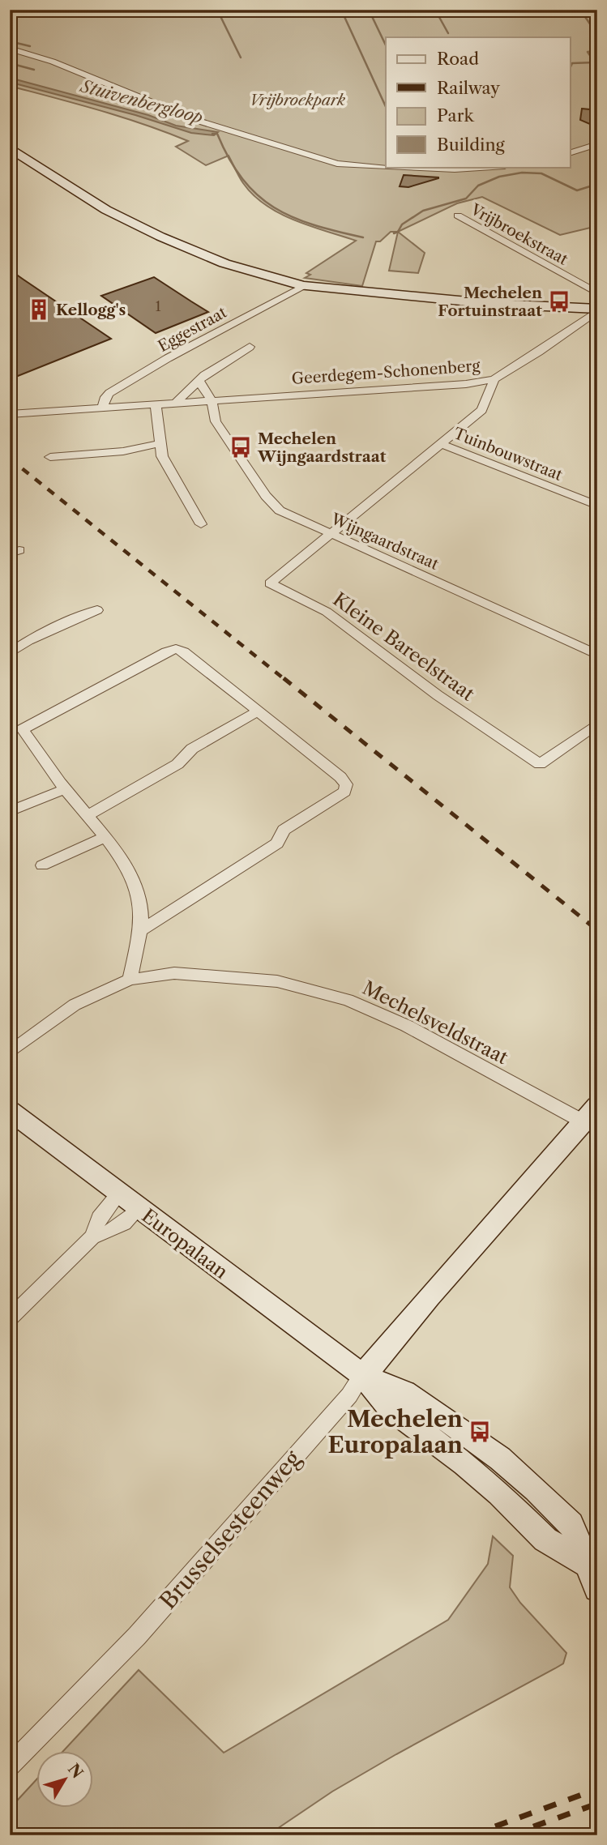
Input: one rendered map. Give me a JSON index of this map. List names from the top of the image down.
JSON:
{
  "streets": {
    "main road": ["Europalaan", "Brusselsesteenweg"],
    "street": [
      "Vrijbroekstraat",
      "Eggestraat",
      "Geerdegem-Schonenberg",
      "Tuinbouwstraat",
      "Wijngaardstraat",
      "Kleine Bareelstraat",
      "Mechelsveldstraat"
    ]
  },
  "crossings": [
    ["Eggestraat", "Geerdegem-Schonenberg"],
    ["Geerdegem-Schonenberg", "Wijngaardstraat"],
    ["Geerdegem-Schonenberg", "Kleine Bareelstraat"],
    ["Tuinbouwstraat", "Kleine Bareelstraat"],
    ["Wijngaardstraat", "Kleine Bareelstraat"],
    ["Mechelsveldstraat", "Brusselsesteenweg"],
    ["Europalaan", "Brusselsesteenweg"]
  ],
  "water": ["Stuivenbergloop"],
  "parks": ["Vrijbroekpark"],
  "places": {
    "bus stop": ["Mechelen Fortuinstraat", "Mechelen Wijngaardstraat", "Mechelen Europalaan"],
    "building": ["Kellogg's"]
  },
  "house_numbers": ["1"],
  "legend": [
    "Road",
    "Railway",
    "Park",
    "Building"
  ],
  "north": "top right"
}
